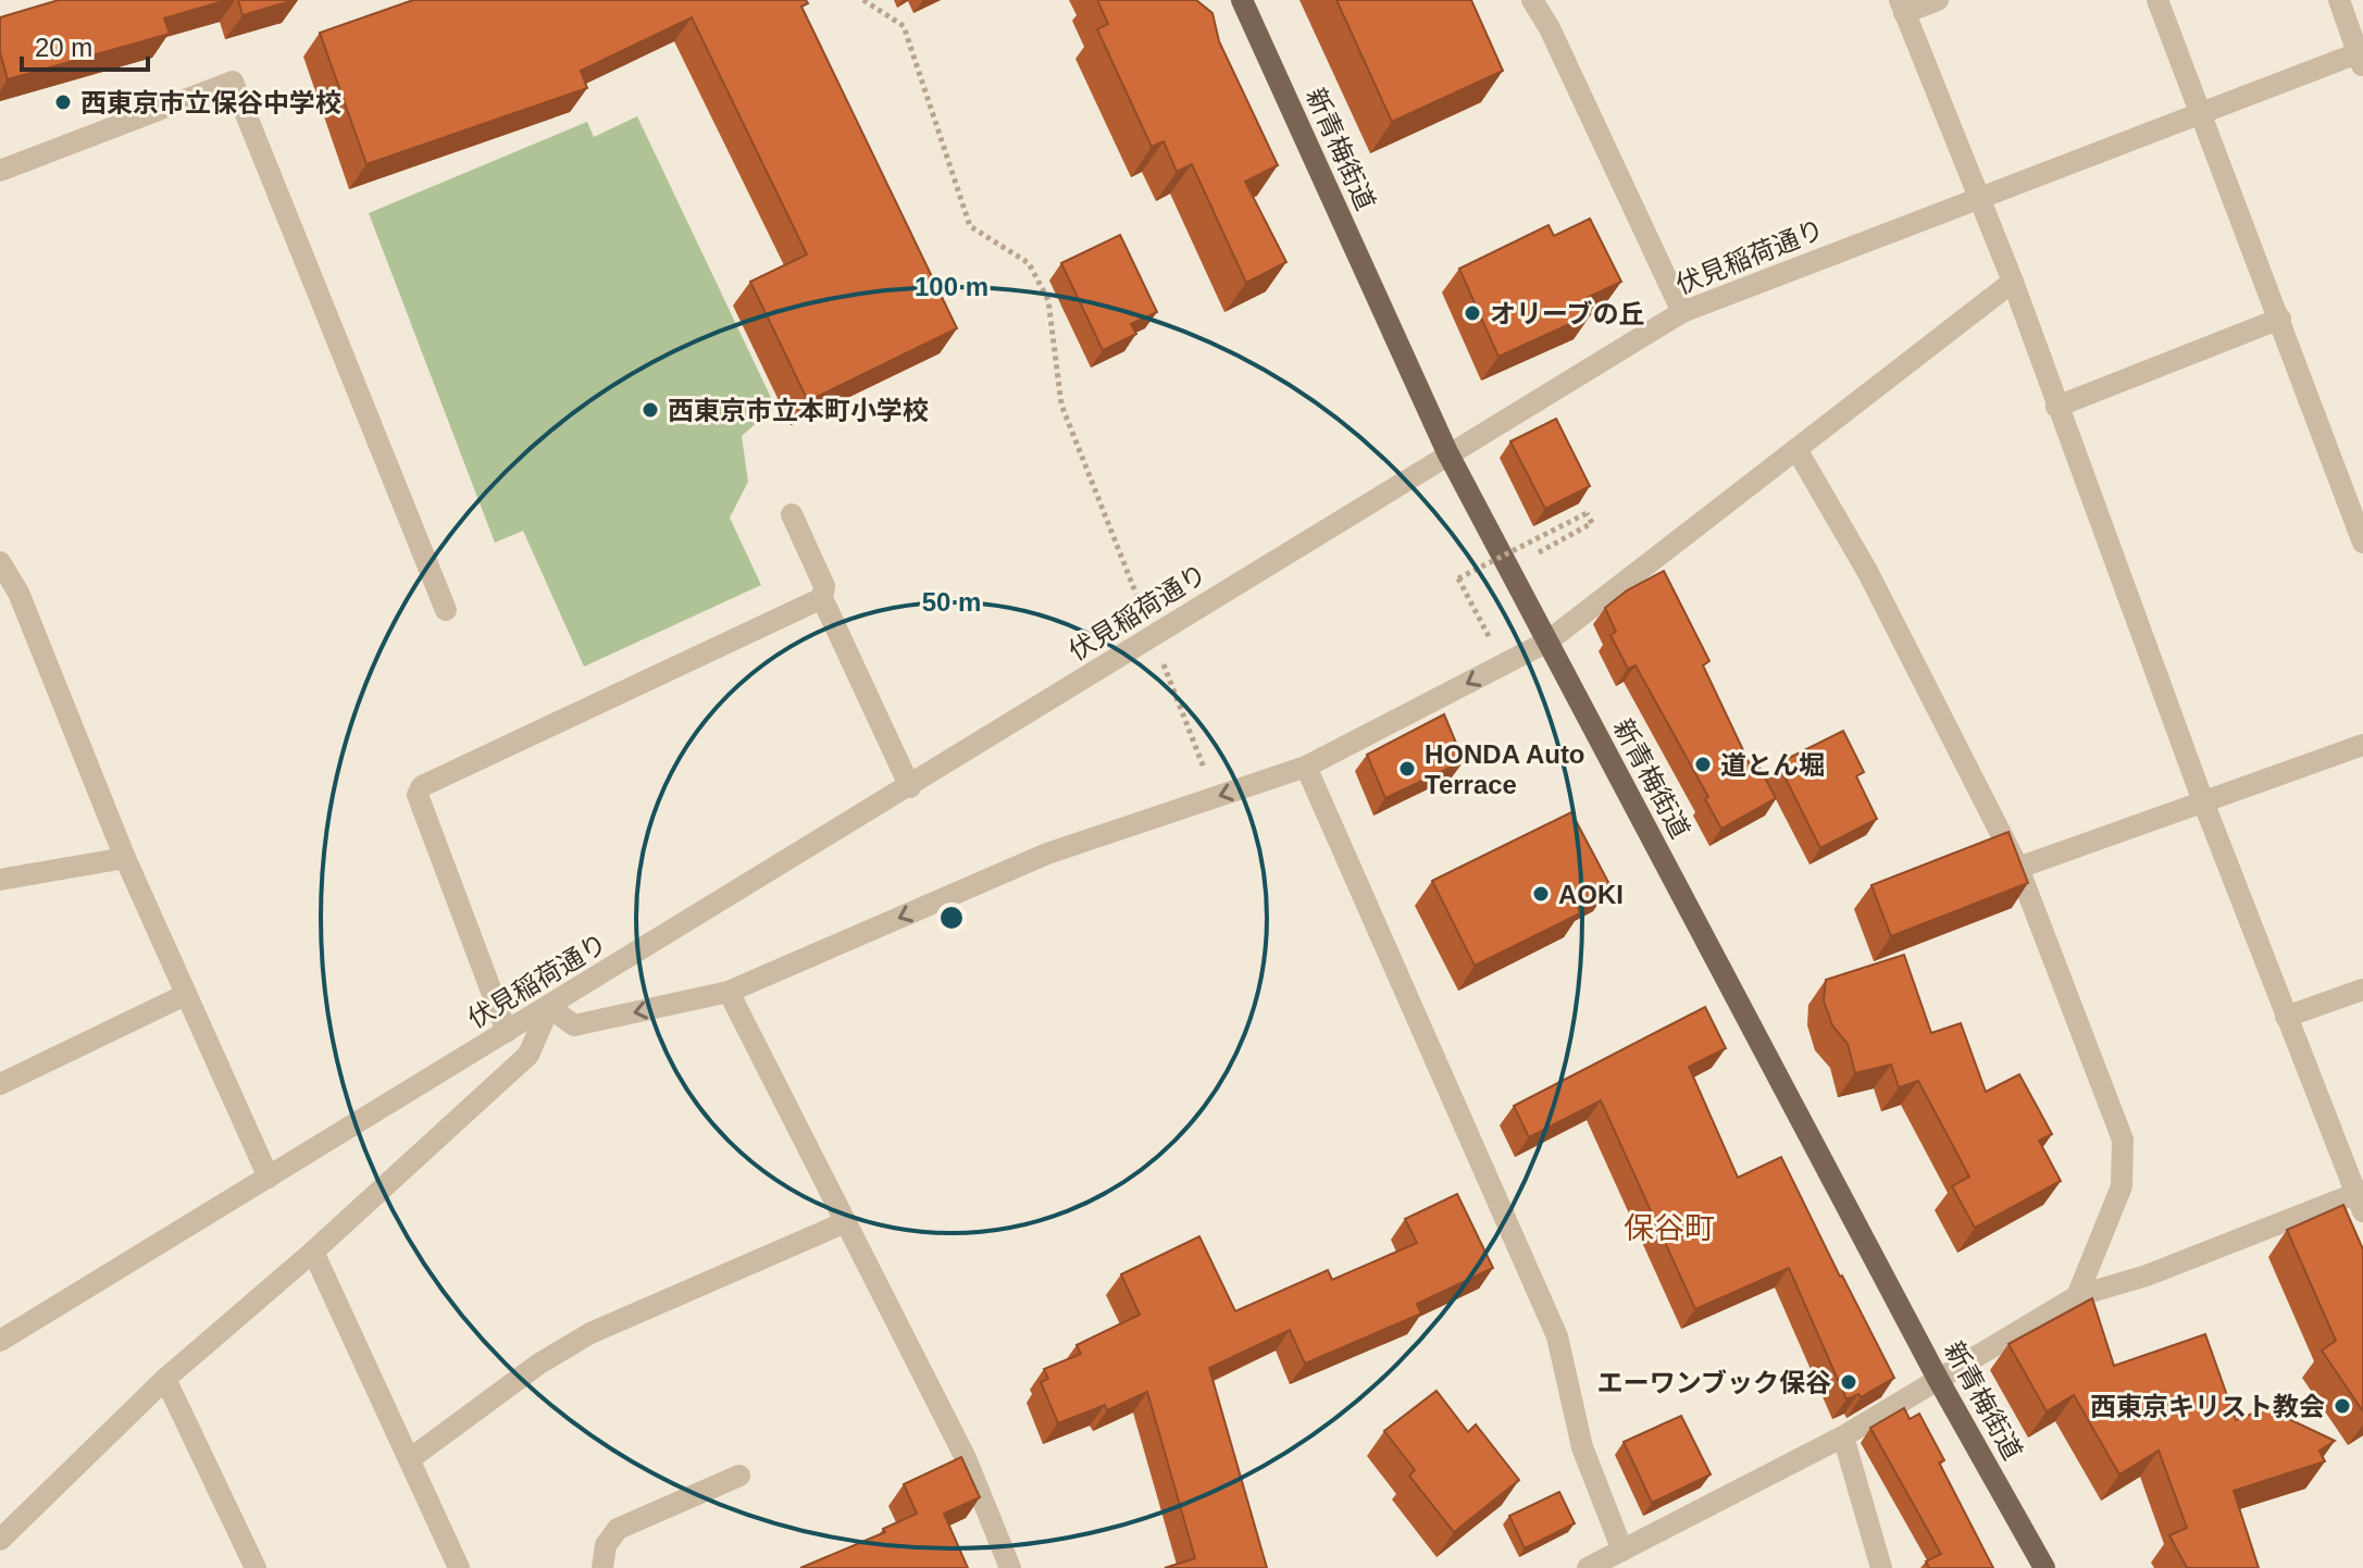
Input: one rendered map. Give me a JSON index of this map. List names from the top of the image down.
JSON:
{
  "streets": {
    "main road": ["新青梅街道"],
    "street": ["伏見稲荷通り"]
  },
  "crossings": [
    ["新青梅街道", "伏見稲荷通り"]
  ],
  "districts": ["保谷町"],
  "places": [
    "西東京市立保谷中学校",
    "オリーブの丘",
    "西東京市立本町小学校",
    "道とん堀",
    "HONDA Auto Terrace",
    "AOKI",
    "エーワンブック保谷",
    "西東京キリスト教会"
  ],
  "scale_bar": "20 m",
  "rings": ["100 m", "50 m"]
}
